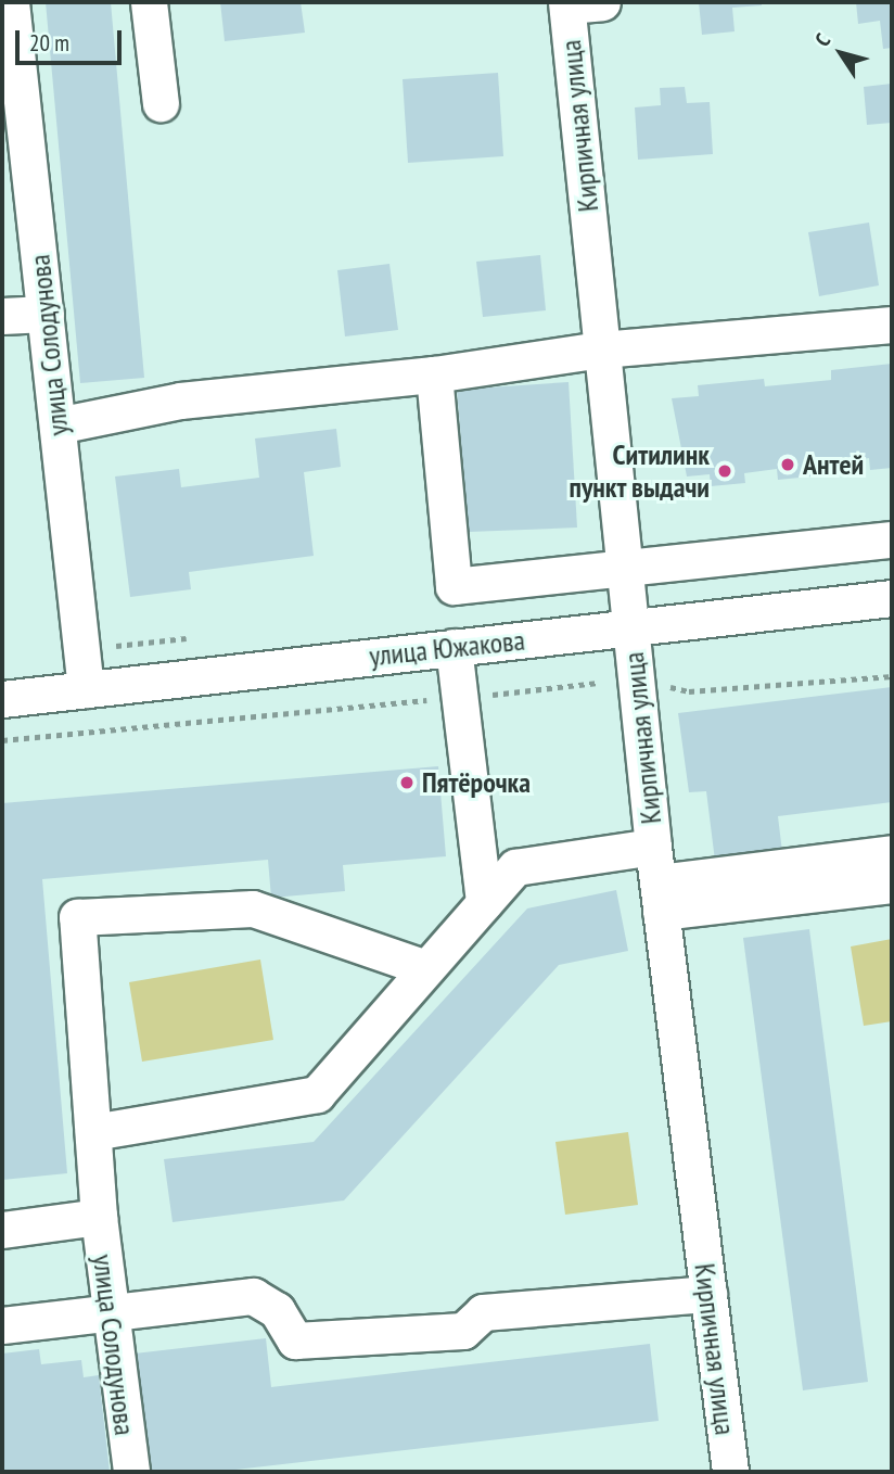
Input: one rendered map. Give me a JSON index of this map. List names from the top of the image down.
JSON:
{
  "streets": {
    "street": ["Кирпичная улица", "улица Солодунова", "улица Южакова"]
  },
  "crossings": [
    ["Кирпичная улица", "улица Южакова"],
    ["улица Солодунова", "улица Южакова"]
  ],
  "places": ["Антей", "Ситилинк пункт выдачи", "Пятёрочка"],
  "scale_bar": "20 m",
  "north": "top left"
}
